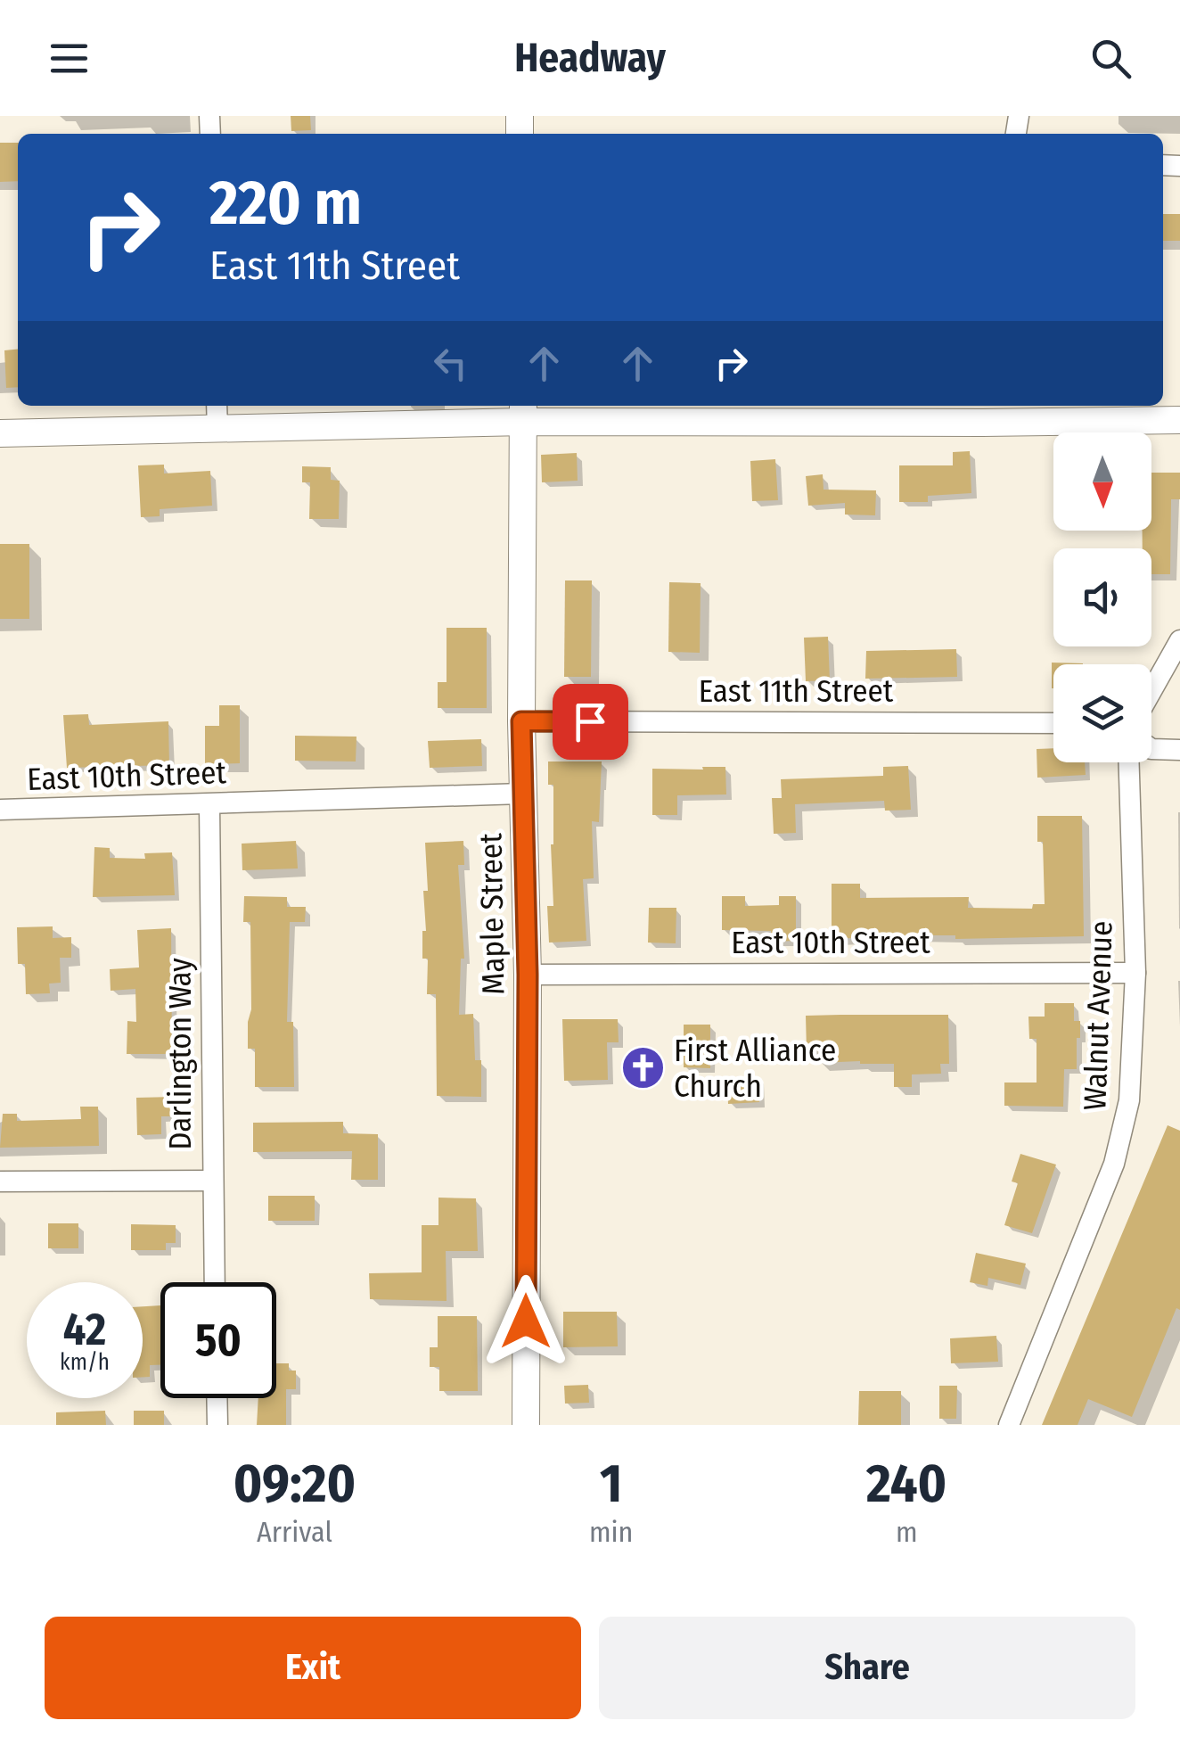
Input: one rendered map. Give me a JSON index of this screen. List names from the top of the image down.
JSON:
{
  "streets": {
    "main road": ["Maple Street"],
    "street": [
      "East 11th Street",
      "East 10th Street",
      "Walnut Avenue",
      "Darlington Way"
    ]
  },
  "crossings": [
    ["East 11th Street", "Maple Street"],
    ["East 10th Street", "Maple Street"],
    ["East 10th Street", "Walnut Avenue"],
    ["East 10th Street", "Darlington Way"]
  ],
  "places": {
    "church": ["First Alliance Church"]
  },
  "north": "bottom",
  "page": {
    "header": "Headway",
    "turn": ["220 m", "East 11th Street"],
    "speed": "42 km/h",
    "limit": "50",
    "eta": [
      "09:20",
      "Arrival",
      "1",
      "min",
      "240",
      "m"
    ],
    "buttons": ["Exit", "Share"]
  }
}
